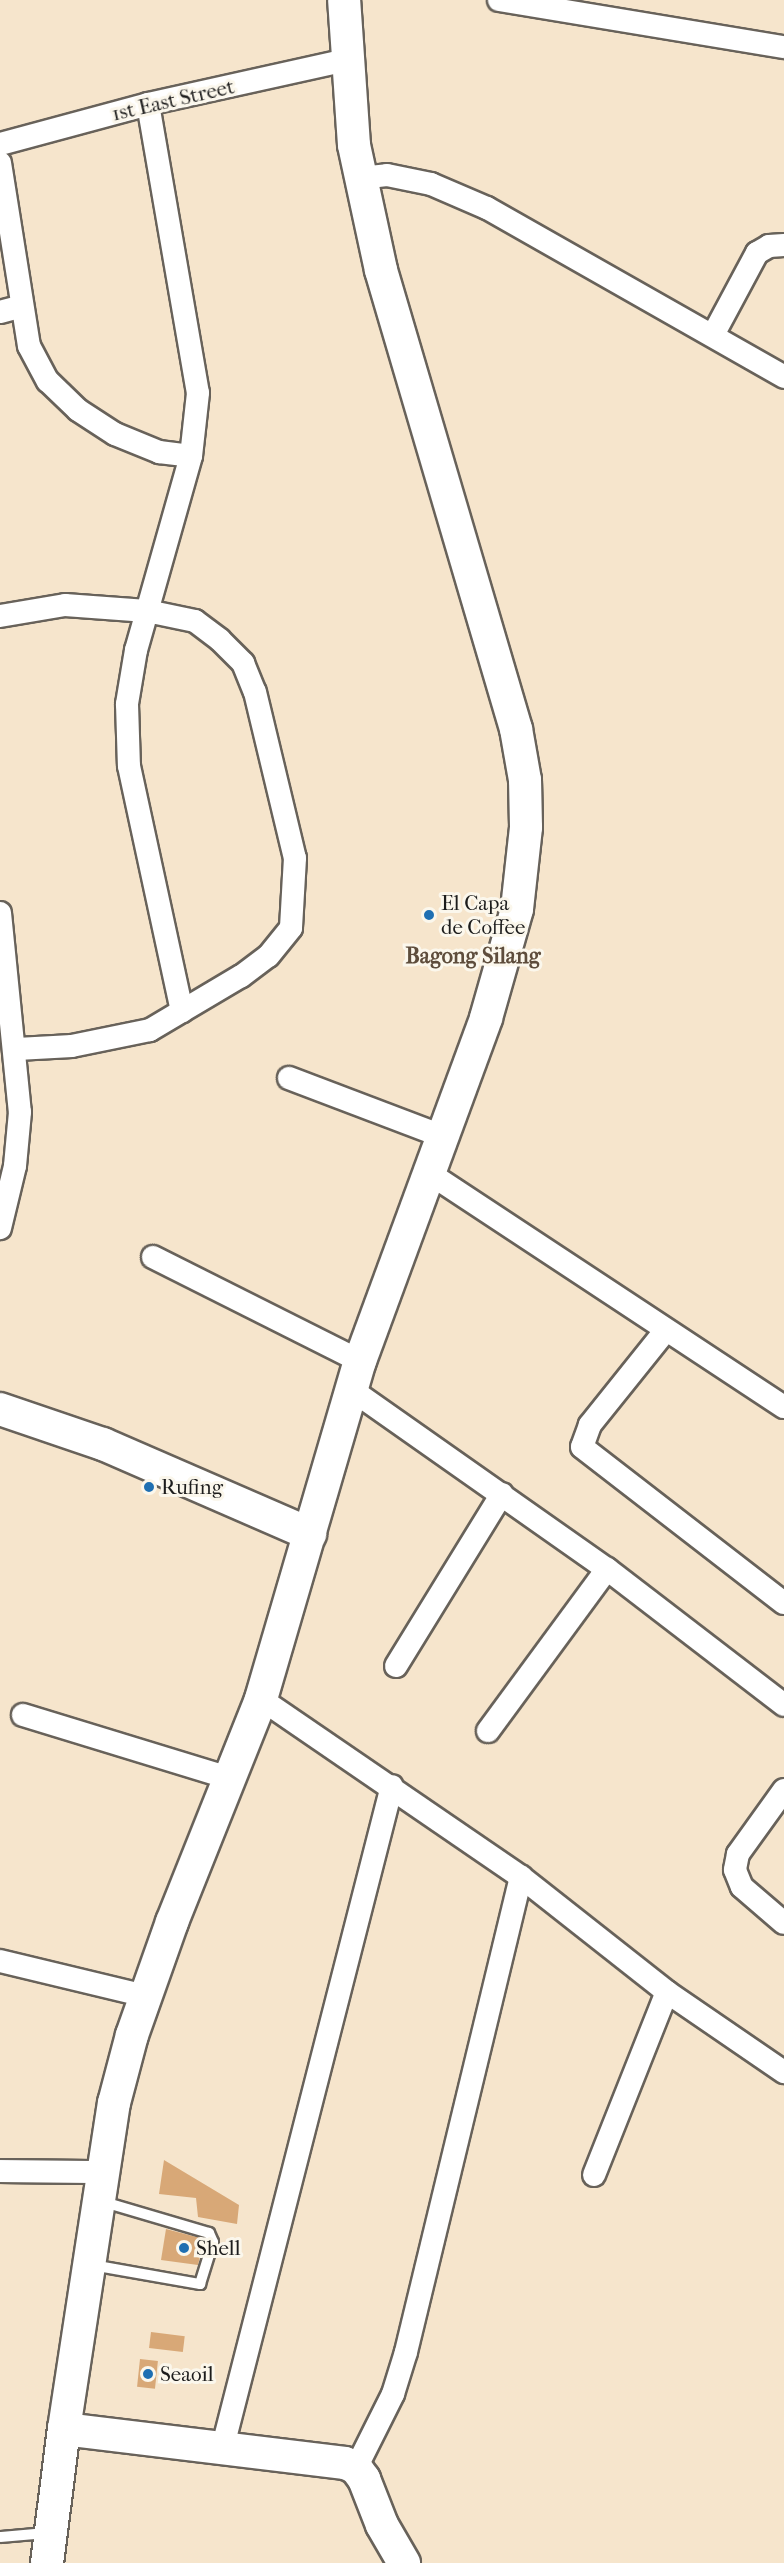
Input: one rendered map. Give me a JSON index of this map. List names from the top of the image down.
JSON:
{
  "streets": {
    "street": ["1st East Street"]
  },
  "districts": ["Bagong Silang"],
  "places": [
    "El Capa de Coffee",
    "Rufing",
    "Shell",
    "Seaoil"
  ]
}
